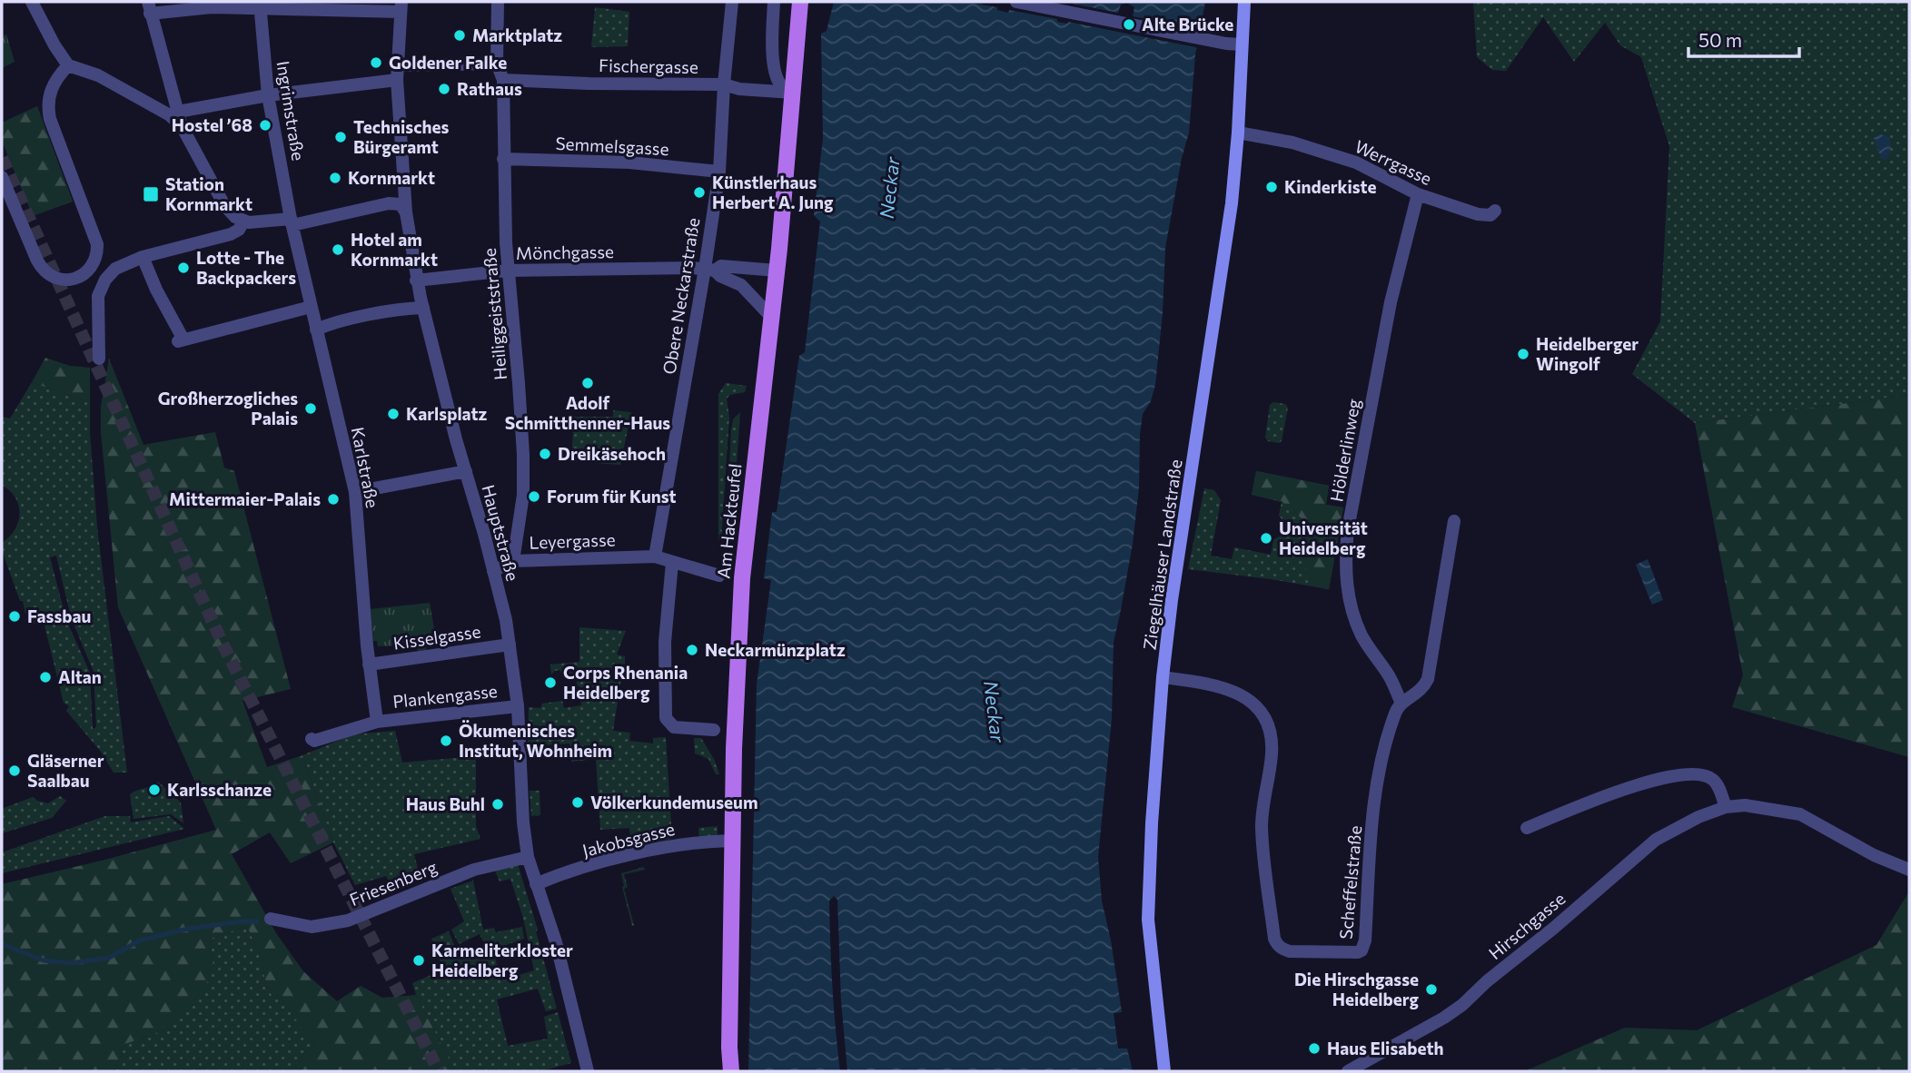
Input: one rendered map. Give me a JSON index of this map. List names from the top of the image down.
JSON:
{
  "streets": {
    "main road": ["Am Hackteufel", "Ziegelhäuser Landstraße"],
    "street": [
      "Fischergasse",
      "Ingrimstraße",
      "Semmelsgasse",
      "Werrgasse",
      "Mönchgasse",
      "Obere Neckarstraße",
      "Heiliggeiststraße",
      "Hölderlinweg",
      "Karlstraße",
      "Hauptstraße",
      "Leyergasse",
      "Kisselgasse",
      "Plankengasse",
      "Jakobsgasse",
      "Scheffelstraße",
      "Friesenberg",
      "Hirschgasse"
    ]
  },
  "crossings": [
    ["Fischergasse", "Obere Neckarstraße"],
    ["Fischergasse", "Heiliggeiststraße"],
    ["Fischergasse", "Am Hackteufel"],
    ["Ingrimstraße", "Karlstraße"],
    ["Semmelsgasse", "Obere Neckarstraße"],
    ["Semmelsgasse", "Heiliggeiststraße"],
    ["Werrgasse", "Hölderlinweg"],
    ["Werrgasse", "Ziegelhäuser Landstraße"],
    ["Mönchgasse", "Obere Neckarstraße"],
    ["Mönchgasse", "Heiliggeiststraße"],
    ["Mönchgasse", "Am Hackteufel"],
    ["Mönchgasse", "Hauptstraße"],
    ["Obere Neckarstraße", "Leyergasse"],
    ["Heiliggeiststraße", "Leyergasse"],
    ["Hölderlinweg", "Scheffelstraße"],
    ["Karlstraße", "Kisselgasse"],
    ["Karlstraße", "Plankengasse"],
    ["Am Hackteufel", "Jakobsgasse"],
    ["Hauptstraße", "Leyergasse"],
    ["Hauptstraße", "Kisselgasse"],
    ["Hauptstraße", "Plankengasse"],
    ["Hauptstraße", "Jakobsgasse"],
    ["Hauptstraße", "Friesenberg"],
    ["Ziegelhäuser Landstraße", "Scheffelstraße"]
  ],
  "water": ["Neckar"],
  "places": {
    "other": [
      "Alte Brücke",
      "Marktplatz",
      "Goldener Falke",
      "Rathaus",
      "Hostel ’68",
      "Technisches Bürgeramt",
      "Kornmarkt",
      "Kinderkiste",
      "Künstlerhaus Herbert A. Jung",
      "Hotel am Kornmarkt",
      "Lotte - The Backpackers",
      "Heidelberger Wingolf",
      "Adolf Schmitthenner-Haus",
      "Großherzogliches Palais",
      "Karlsplatz",
      "Dreikäsehoch",
      "Forum für Kunst",
      "Mittermaier-Palais",
      "Universität Heidelberg",
      "Fassbau",
      "Neckarmünzplatz",
      "Altan",
      "Corps Rhenania Heidelberg",
      "Ökumenisches Institut, Wohnheim",
      "Gläserner Saalbau",
      "Karlsschanze",
      "Völkerkundemuseum",
      "Haus Buhl",
      "Karmeliterkloster Heidelberg",
      "Die Hirschgasse Heidelberg",
      "Haus Elisabeth"
    ],
    "transit": ["Station Kornmarkt"]
  },
  "scale_bar": "50 m"
}
